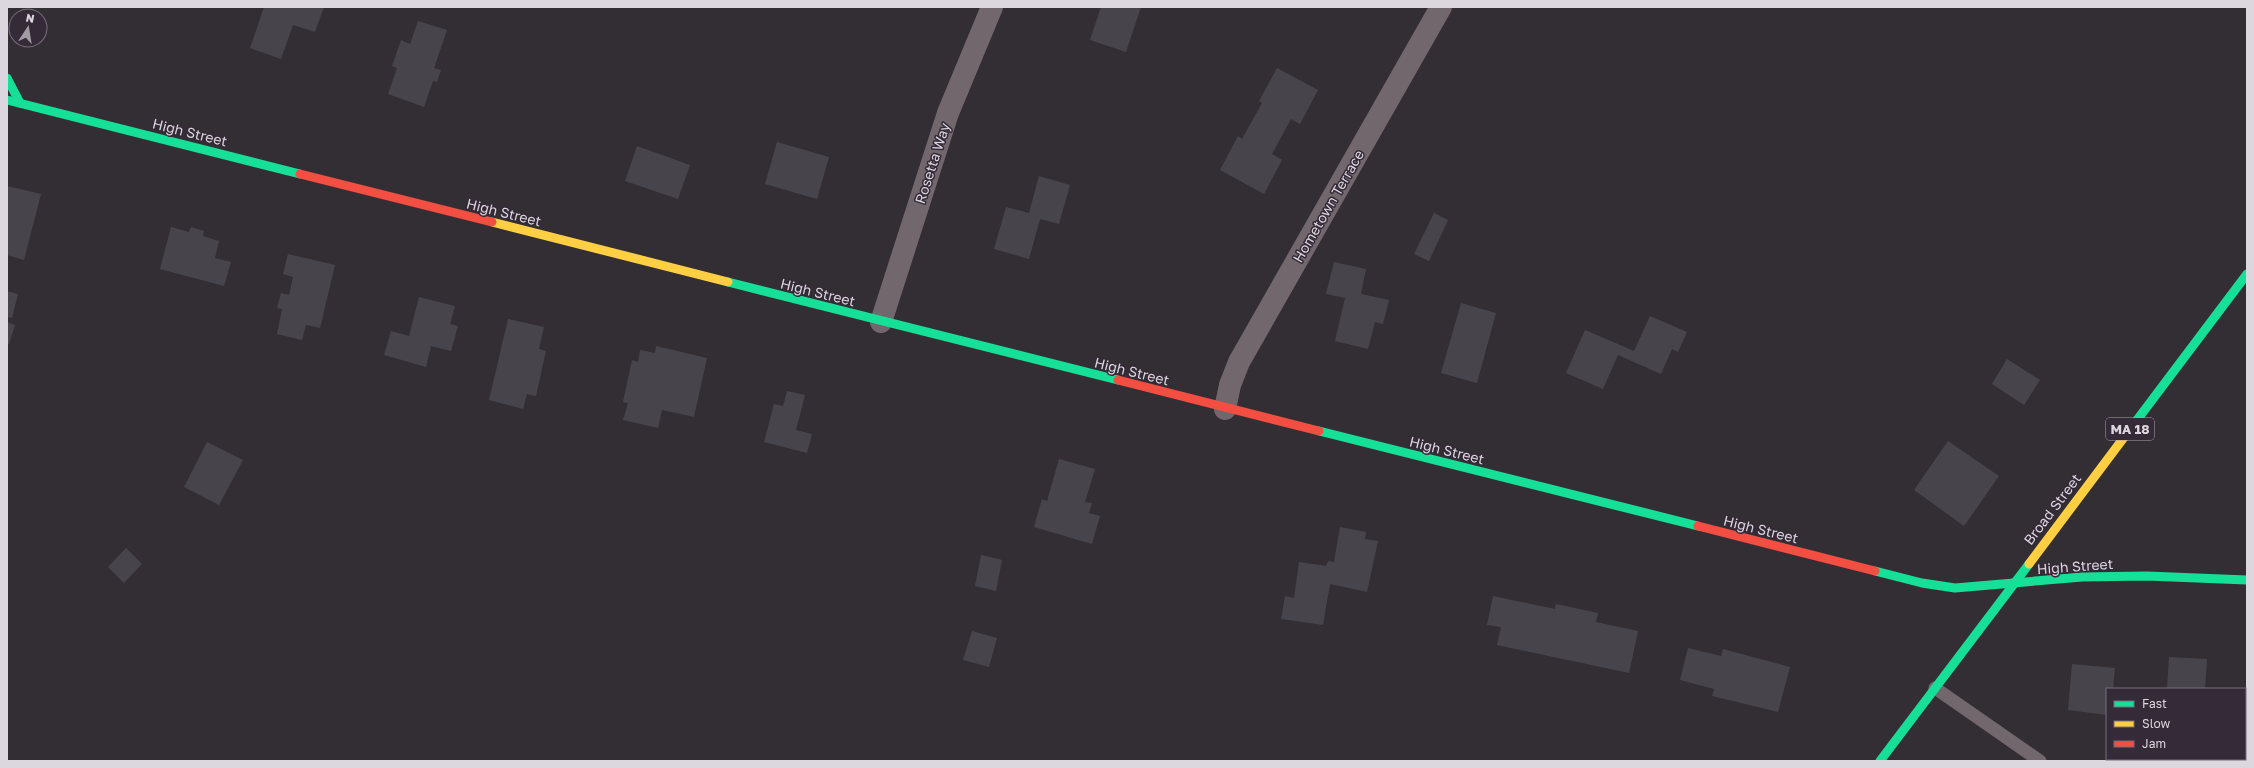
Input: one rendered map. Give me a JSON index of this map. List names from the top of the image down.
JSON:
{
  "streets": {
    "street": [
      "High Street",
      "Rosetta Way",
      "Hometown Terrace",
      "MA 18",
      "Broad Street"
    ]
  },
  "crossings": [
    ["High Street", "Rosetta Way"],
    ["High Street", "Hometown Terrace"],
    ["High Street", "Broad Street"]
  ],
  "legend": ["Fast", "Slow", "Jam"],
  "north": "top"
}
